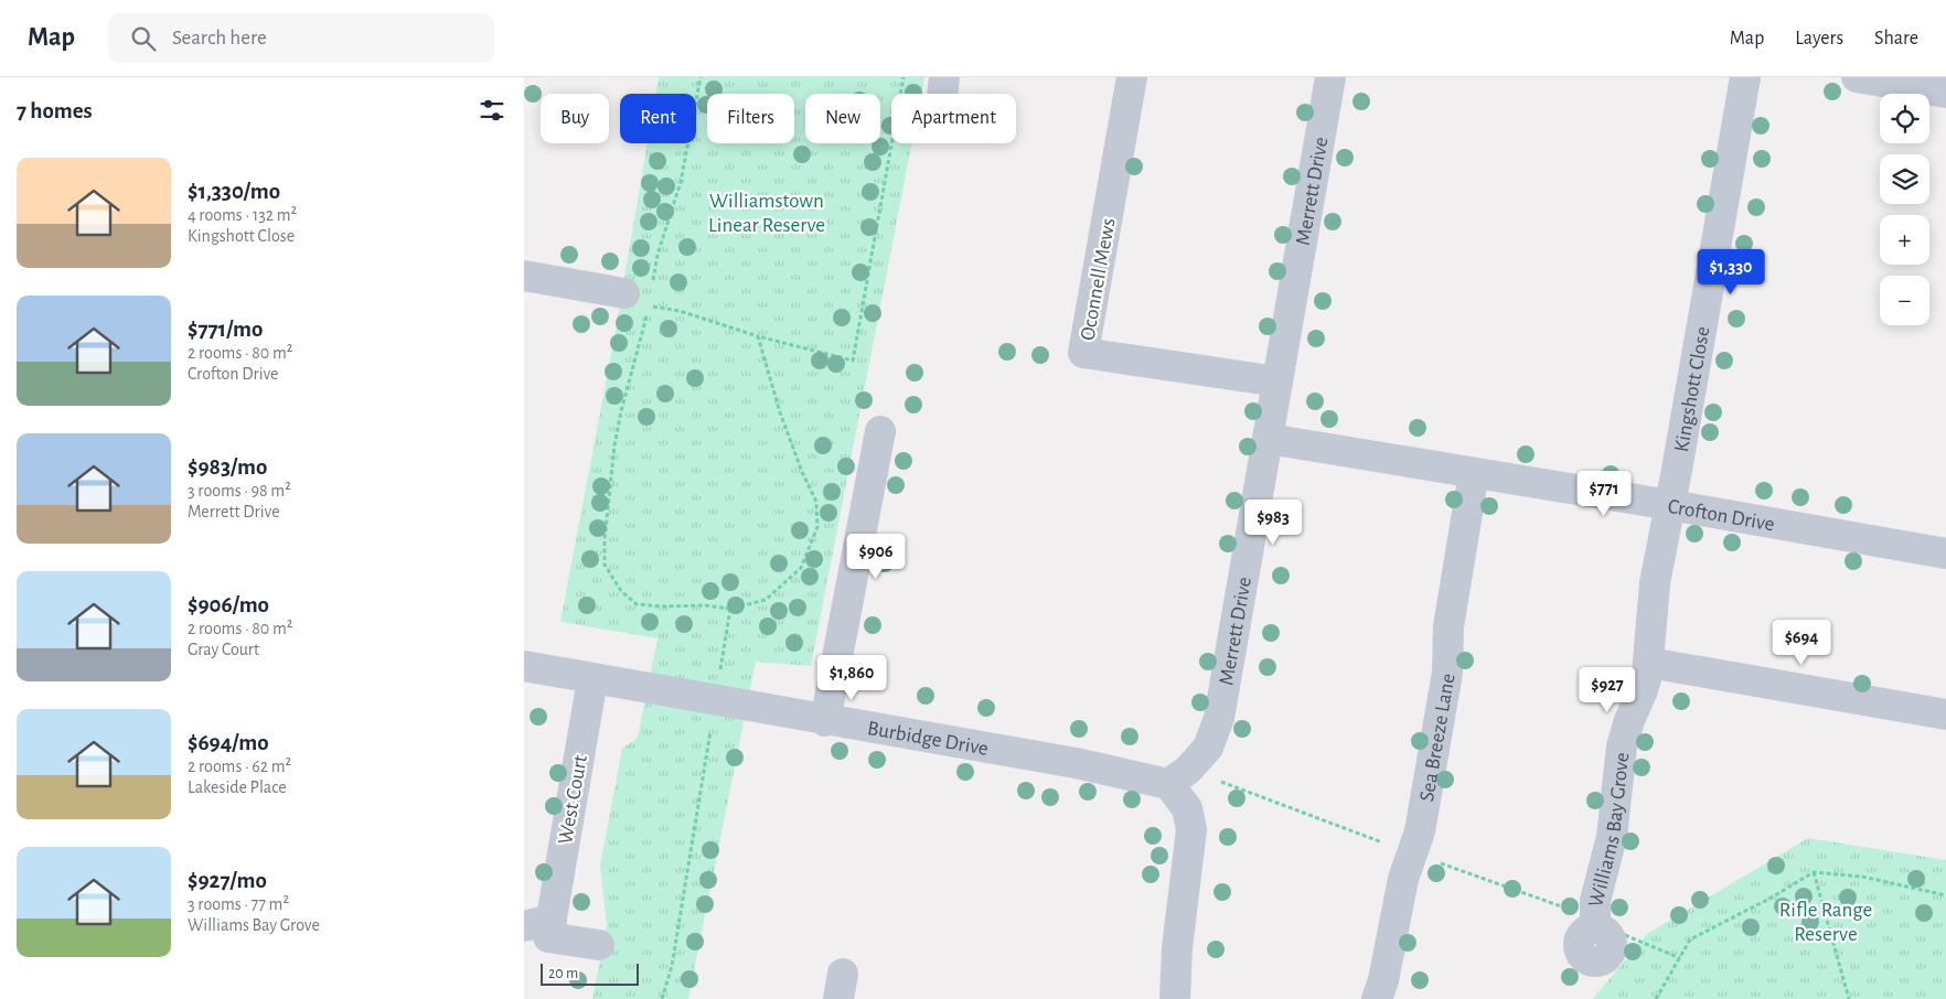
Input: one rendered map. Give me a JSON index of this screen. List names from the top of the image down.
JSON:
{
  "streets": {
    "street": [
      "Merrett Drive",
      "Oconnell Mews",
      "Kingshott Close",
      "Crofton Drive",
      "Burbidge Drive",
      "Sea Breeze Lane",
      "West Court",
      "Williams Bay Grove"
    ]
  },
  "crossings": [
    ["Merrett Drive", "Oconnell Mews"],
    ["Merrett Drive", "Crofton Drive"],
    ["Merrett Drive", "Burbidge Drive"],
    ["Kingshott Close", "Crofton Drive"],
    ["Kingshott Close", "Williams Bay Grove"],
    ["Crofton Drive", "Sea Breeze Lane"],
    ["Crofton Drive", "Williams Bay Grove"],
    ["Burbidge Drive", "West Court"]
  ],
  "parks": ["Williamstown Linear Reserve", "Rifle Range Reserve"],
  "scale_bar": "20 m",
  "page": {
    "header": "Map",
    "search": "Search here",
    "nav": ["Map", "Layers", "Share"],
    "heading": "7 homes",
    "map_buttons": ["+", "−"],
    "chip": [
      "Buy",
      "Rent",
      "Filters",
      "New",
      "Apartment"
    ],
    "list": [
      {
        "name": "$1,330/mo",
        "note": "4 rooms · 132 m² · Kingshott Close"
      },
      {
        "name": "$771/mo",
        "note": "2 rooms · 80 m² · Crofton Drive"
      },
      {
        "name": "$983/mo",
        "note": "3 rooms · 98 m² · Merrett Drive"
      },
      {
        "name": "$906/mo",
        "note": "2 rooms · 80 m² · Gray Court"
      },
      {
        "name": "$694/mo",
        "note": "2 rooms · 62 m² · Lakeside Place"
      },
      {
        "name": "$927/mo",
        "note": "3 rooms · 77 m² · Williams Bay Grove"
      }
    ],
    "price": [
      "$1,330",
      "$771",
      "$983",
      "$906",
      "$694",
      "$1,860",
      "$927"
    ],
    "scale": "20 m"
  }
}
